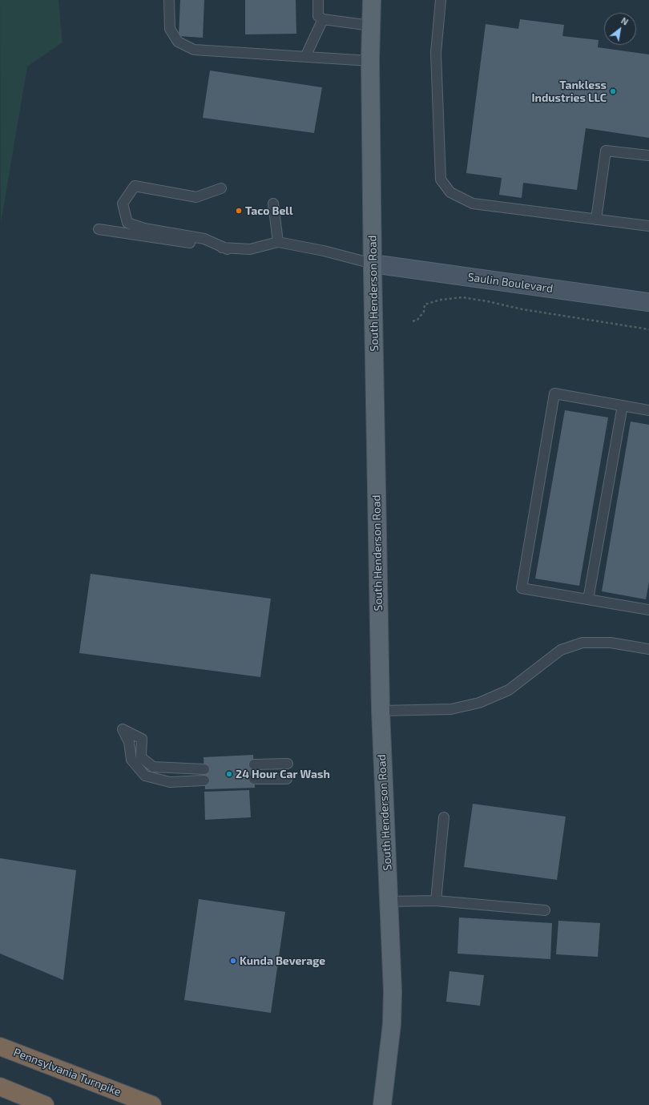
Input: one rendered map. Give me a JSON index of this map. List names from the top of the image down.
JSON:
{
  "streets": {
    "highway": ["Pennsylvania Turnpike"],
    "main road": ["South Henderson Road"],
    "street": ["Saulin Boulevard"]
  },
  "crossings": [
    ["Saulin Boulevard", "South Henderson Road"]
  ],
  "places": [
    "Tankless Industries LLC",
    "Taco Bell",
    "24 Hour Car Wash",
    "Kunda Beverage"
  ],
  "north": "top right"
}
